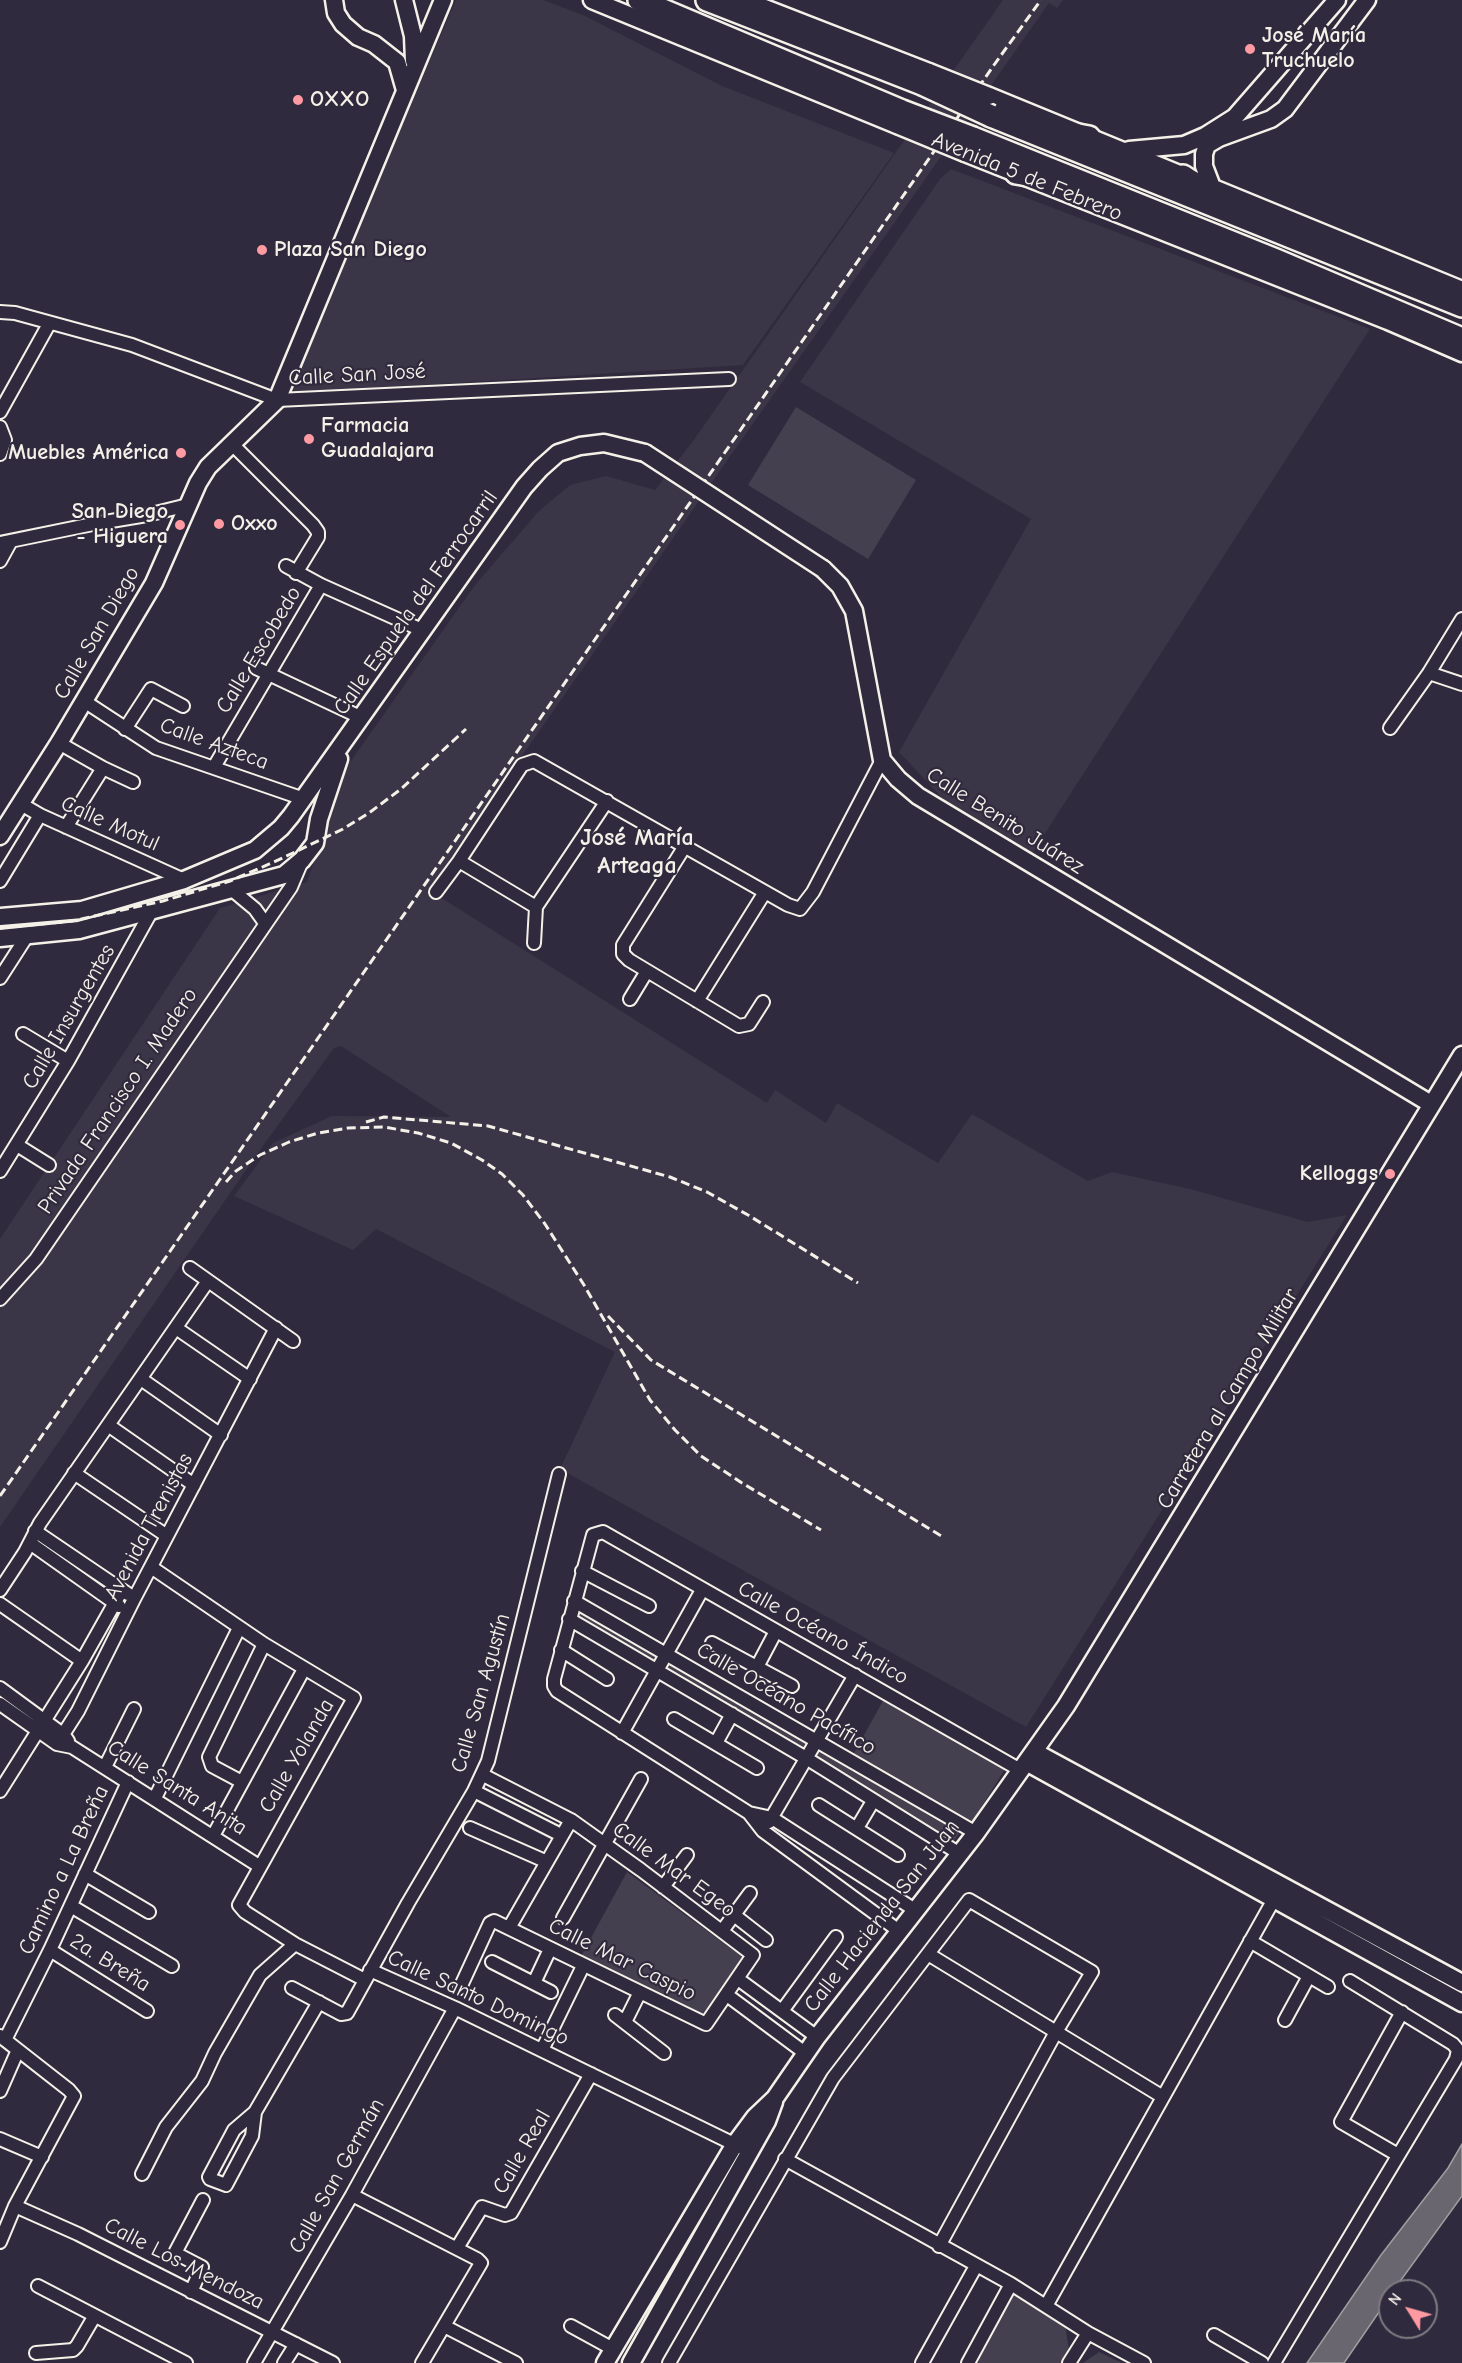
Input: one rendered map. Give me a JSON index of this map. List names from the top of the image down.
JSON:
{
  "streets": {
    "highway": ["Avenida 5 de Febrero"],
    "main road": [
      "Calle Espuela del Ferrocarril",
      "Calle San Diego",
      "Calle Benito Juárez",
      "Carretera al Campo Militar",
      "Calle Hacienda San Juan"
    ],
    "street": [
      "Calle San José",
      "Calle Escobedo",
      "Calle Azteca",
      "Calle Motul",
      "Calle Insurgentes",
      "Privada Francisco I. Madero",
      "Avenida Trenistas",
      "Calle Océano Índico",
      "Calle San Agustín",
      "Calle Océano Pacífico",
      "Calle Yolanda",
      "Calle Santa Anita",
      "Camino a La Breña",
      "Calle Mar Egeo",
      "Calle Mar Caspio",
      "2a. Breña",
      "Calle Santo Domingo",
      "Calle Real",
      "Calle San Germán",
      "Calle Los Mendoza"
    ]
  },
  "crossings": [
    ["Calle San José", "Calle San Diego"],
    ["Calle Espuela del Ferrocarril", "Calle Azteca"],
    ["Calle Espuela del Ferrocarril", "Calle Benito Juárez"],
    ["Calle Espuela del Ferrocarril", "Calle Motul"],
    ["Calle Espuela del Ferrocarril", "Calle Insurgentes"],
    ["Calle Espuela del Ferrocarril", "Privada Francisco I. Madero"],
    ["Calle San Diego", "Calle Azteca"],
    ["Calle San Diego", "Calle Motul"],
    ["Calle Escobedo", "Calle Azteca"],
    ["Calle Benito Juárez", "Carretera al Campo Militar"],
    ["Calle Insurgentes", "Privada Francisco I. Madero"],
    ["Carretera al Campo Militar", "Calle Océano Índico"],
    ["Carretera al Campo Militar", "Calle Hacienda San Juan"],
    ["Avenida Trenistas", "Calle Santa Anita"],
    ["Calle Océano Índico", "Calle Hacienda San Juan"],
    ["Calle San Agustín", "Calle Mar Egeo"],
    ["Calle San Agustín", "Calle Santo Domingo"],
    ["Calle Océano Pacífico", "Calle Hacienda San Juan"],
    ["Calle Yolanda", "Calle Santa Anita"],
    ["Calle Yolanda", "Calle Santo Domingo"],
    ["Calle Santa Anita", "Camino a La Breña"],
    ["Calle Santa Anita", "Calle Santo Domingo"],
    ["Camino a La Breña", "2a. Breña"],
    ["Calle Mar Egeo", "Calle Mar Caspio"],
    ["Calle Hacienda San Juan", "Calle Santo Domingo"],
    ["Calle Santo Domingo", "Calle Real"],
    ["Calle Santo Domingo", "Calle San Germán"],
    ["Calle San Germán", "Calle Los Mendoza"]
  ],
  "districts": ["José María Arteaga"],
  "places": [
    "José María Truchuelo",
    "OXXO",
    "Plaza San Diego",
    "Farmacia Guadalajara",
    "Muebles América",
    "Oxxo",
    "San Diego - Higuera",
    "Kelloggs"
  ],
  "north": "top left"
}
